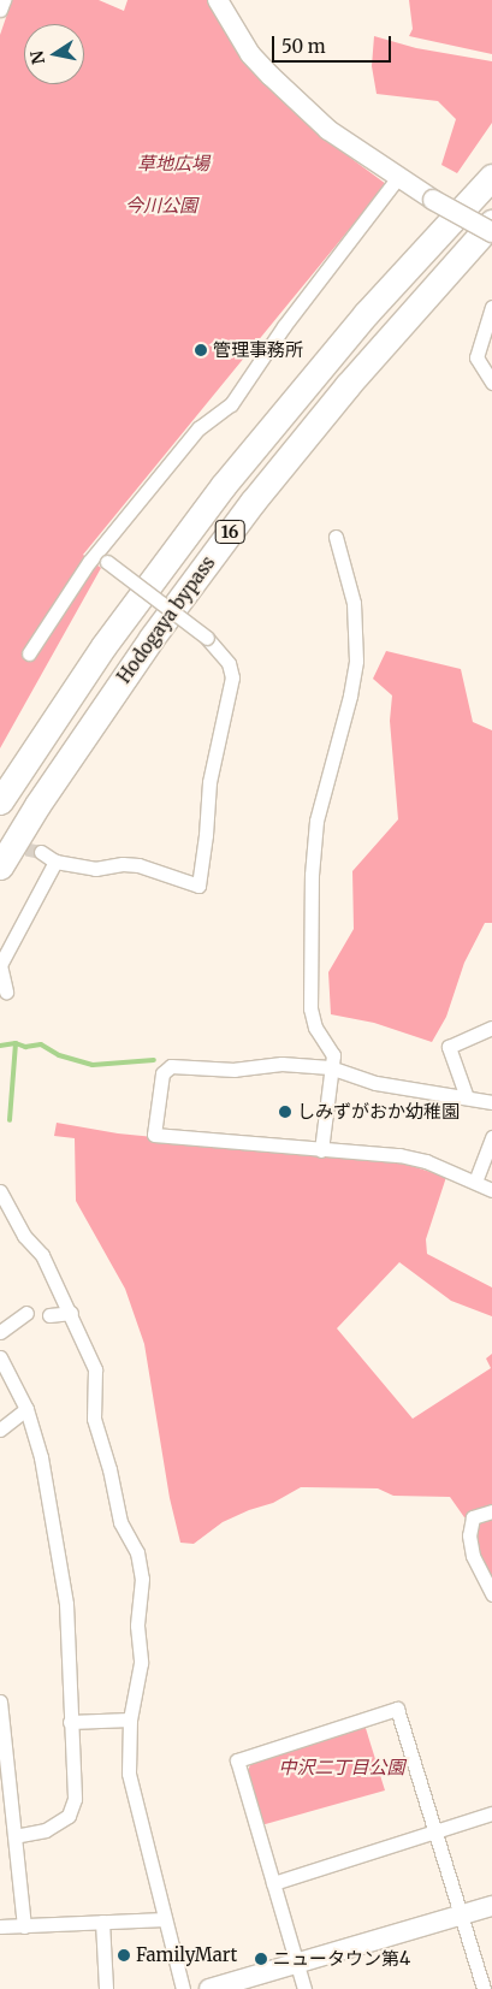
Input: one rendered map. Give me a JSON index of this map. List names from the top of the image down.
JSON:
{
  "streets": {
    "highway": ["16", "Hodogaya bypass"]
  },
  "parks": ["草地広場", "今川公園", "中沢二丁目公園"],
  "places": [
    "管理事務所",
    "しみずがおか幼稚園",
    "FamilyMart",
    "ニュータウン第4"
  ],
  "scale_bar": "50 m",
  "north": "left"
}
